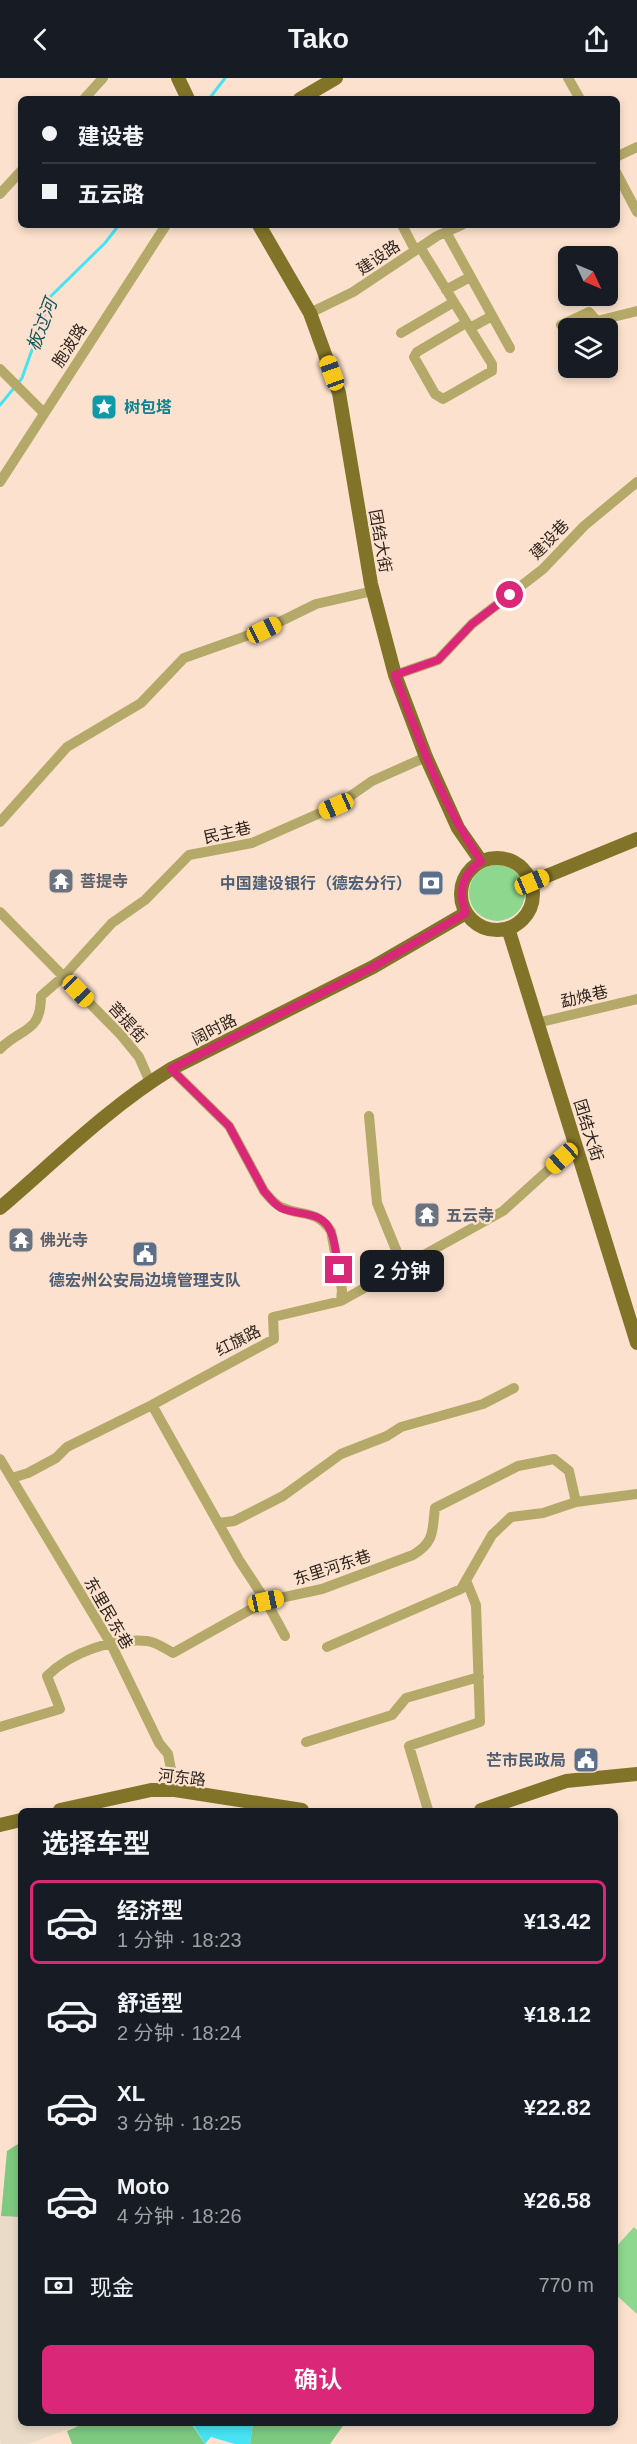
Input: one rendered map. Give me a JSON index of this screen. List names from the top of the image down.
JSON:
{
  "streets": {
    "main road": ["团结大街", "阔时路", "河东路"],
    "street": [
      "建设路",
      "胞波路",
      "建设巷",
      "民主巷",
      "勐焕巷",
      "菩提街",
      "红旗路",
      "东里河东巷",
      "东里民东巷"
    ]
  },
  "crossings": [
    ["建设路", "团结大街"],
    ["建设巷", "团结大街"],
    ["团结大街", "民主巷"],
    ["团结大街", "勐焕巷"],
    ["团结大街", "阔时路"],
    ["团结大街", "红旗路"],
    ["民主巷", "菩提街"],
    ["菩提街", "阔时路"],
    ["红旗路", "东里民东巷"],
    ["东里河东巷", "东里民东巷"],
    ["东里民东巷", "河东路"]
  ],
  "water": ["板过河"],
  "places": {
    "place": ["树包塔"],
    "temple": ["菩提寺", "五云寺", "佛光寺"],
    "bank": ["中国建设银行（德宏分行）"],
    "public building": ["德宏州公安局边境管理支队", "芒市民政局"]
  },
  "north": "bottom right",
  "page": {
    "header": "Tako",
    "banner": ["建设巷", "五云路"],
    "bubble": "2 分钟",
    "heading": "选择车型",
    "list": [
      {
        "name": "经济型",
        "note": "1 分钟 · 18:23",
        "value": "¥13.42"
      },
      {
        "name": "舒适型",
        "note": "2 分钟 · 18:24",
        "value": "¥18.12"
      },
      {
        "name": "XL",
        "note": "3 分钟 · 18:25",
        "value": "¥22.82"
      },
      {
        "name": "Moto",
        "note": "4 分钟 · 18:26",
        "value": "¥26.58"
      }
    ],
    "pay": ["现金", "770 m"],
    "buttons": "确认"
  }
}
